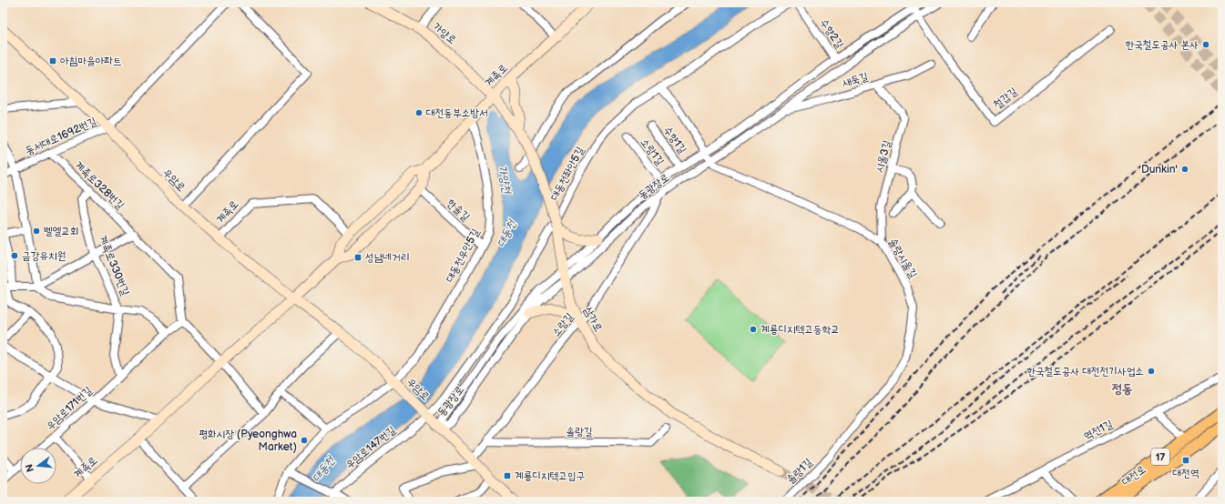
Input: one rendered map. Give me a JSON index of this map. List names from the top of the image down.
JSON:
{
  "streets": {
    "main road": [
      "가양로",
      "계족로",
      "우암로",
      "삼가로",
      "17",
      "대전로"
    ],
    "street": [
      "수향2길",
      "새둑길",
      "철갑길",
      "동서대로1692번길",
      "수향1길",
      "소랑1길",
      "시울3길",
      "대동천좌안5길",
      "계족로328번길",
      "동광장로",
      "한솔길",
      "대동천우안5길",
      "솔랑시울길",
      "계족로330번길",
      "소랑길",
      "우암로171번길",
      "역전1길",
      "솔랑길",
      "우암로147번길",
      "솔랑1길"
    ]
  },
  "crossings": [
    ["가양로", "계족로"],
    ["가양로", "삼가로"],
    ["수향2길", "동광장로"],
    ["계족로", "우암로"],
    ["계족로", "한솔길"],
    ["계족로", "대동천우안5길"],
    ["계족로", "삼가로"],
    ["새둑길", "시울3길"],
    ["새둑길", "동광장로"],
    ["철갑길", "동광장로"],
    ["동서대로1692번길", "우암로"],
    ["동서대로1692번길", "계족로328번길"],
    ["수향1길", "동광장로"],
    ["소랑1길", "동광장로"],
    ["시울3길", "솔랑시울길"],
    ["대동천좌안5길", "우암로"],
    ["대동천좌안5길", "솔랑시울길"],
    ["대동천좌안5길", "우암로147번길"],
    ["우암로", "동광장로"],
    ["우암로", "대동천우안5길"],
    ["우암로", "소랑길"],
    ["우암로", "우암로147번길"],
    ["계족로328번길", "계족로330번길"],
    ["계족로328번길", "우암로171번길"],
    ["동광장로", "솔랑시울길"],
    ["동광장로", "삼가로"],
    ["동광장로", "소랑길"],
    ["한솔길", "대동천우안5길"],
    ["솔랑시울길", "솔랑1길"],
    ["계족로330번길", "우암로171번길"],
    ["삼가로", "소랑길"],
    ["소랑길", "솔랑길"]
  ],
  "districts": ["정동"],
  "water": ["가양천", "대동천"],
  "places": {
    "other": [
      "한국철도공사 본사",
      "대전동부소방서",
      "Dunkin'",
      "벨엘교회",
      "금강유치원",
      "계룡디지텍고등학교",
      "한국철도공사 대전전기사업소",
      "평화시장 (Pyeonghwa Market)"
    ],
    "transit": [
      "아침마을아파트",
      "성남네거리",
      "대전역",
      "계룡디지텍고입구"
    ]
  },
  "north": "left"
}
